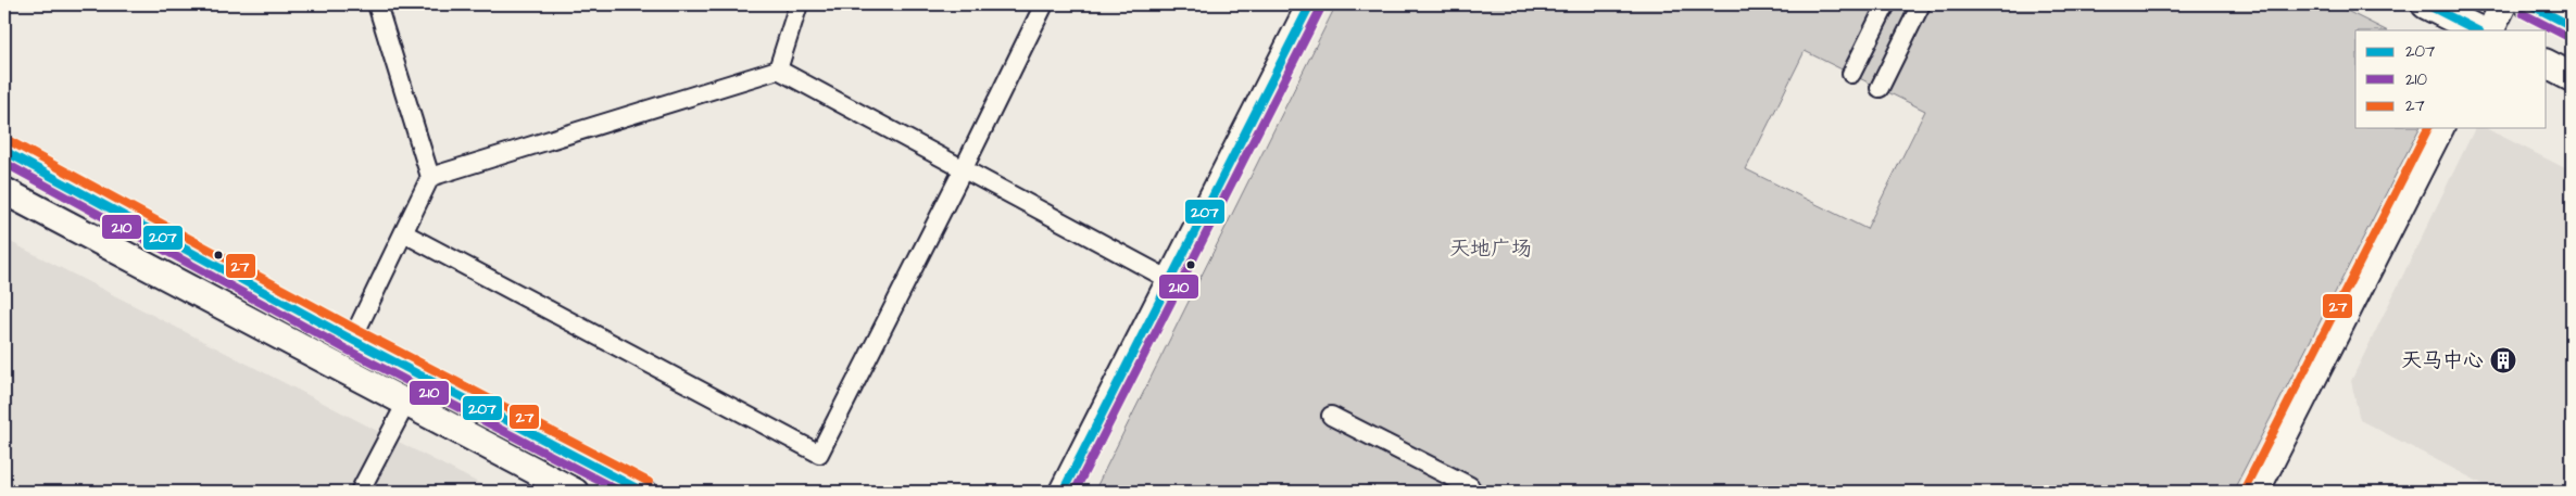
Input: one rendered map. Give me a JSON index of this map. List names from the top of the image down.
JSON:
{
  "parks": ["天地广场"],
  "places": {
    "building": ["天马中心"]
  },
  "lines": ["transit line 207", "transit line 210", "transit line 27"],
  "legend": ["207", "210", "27"]
}
